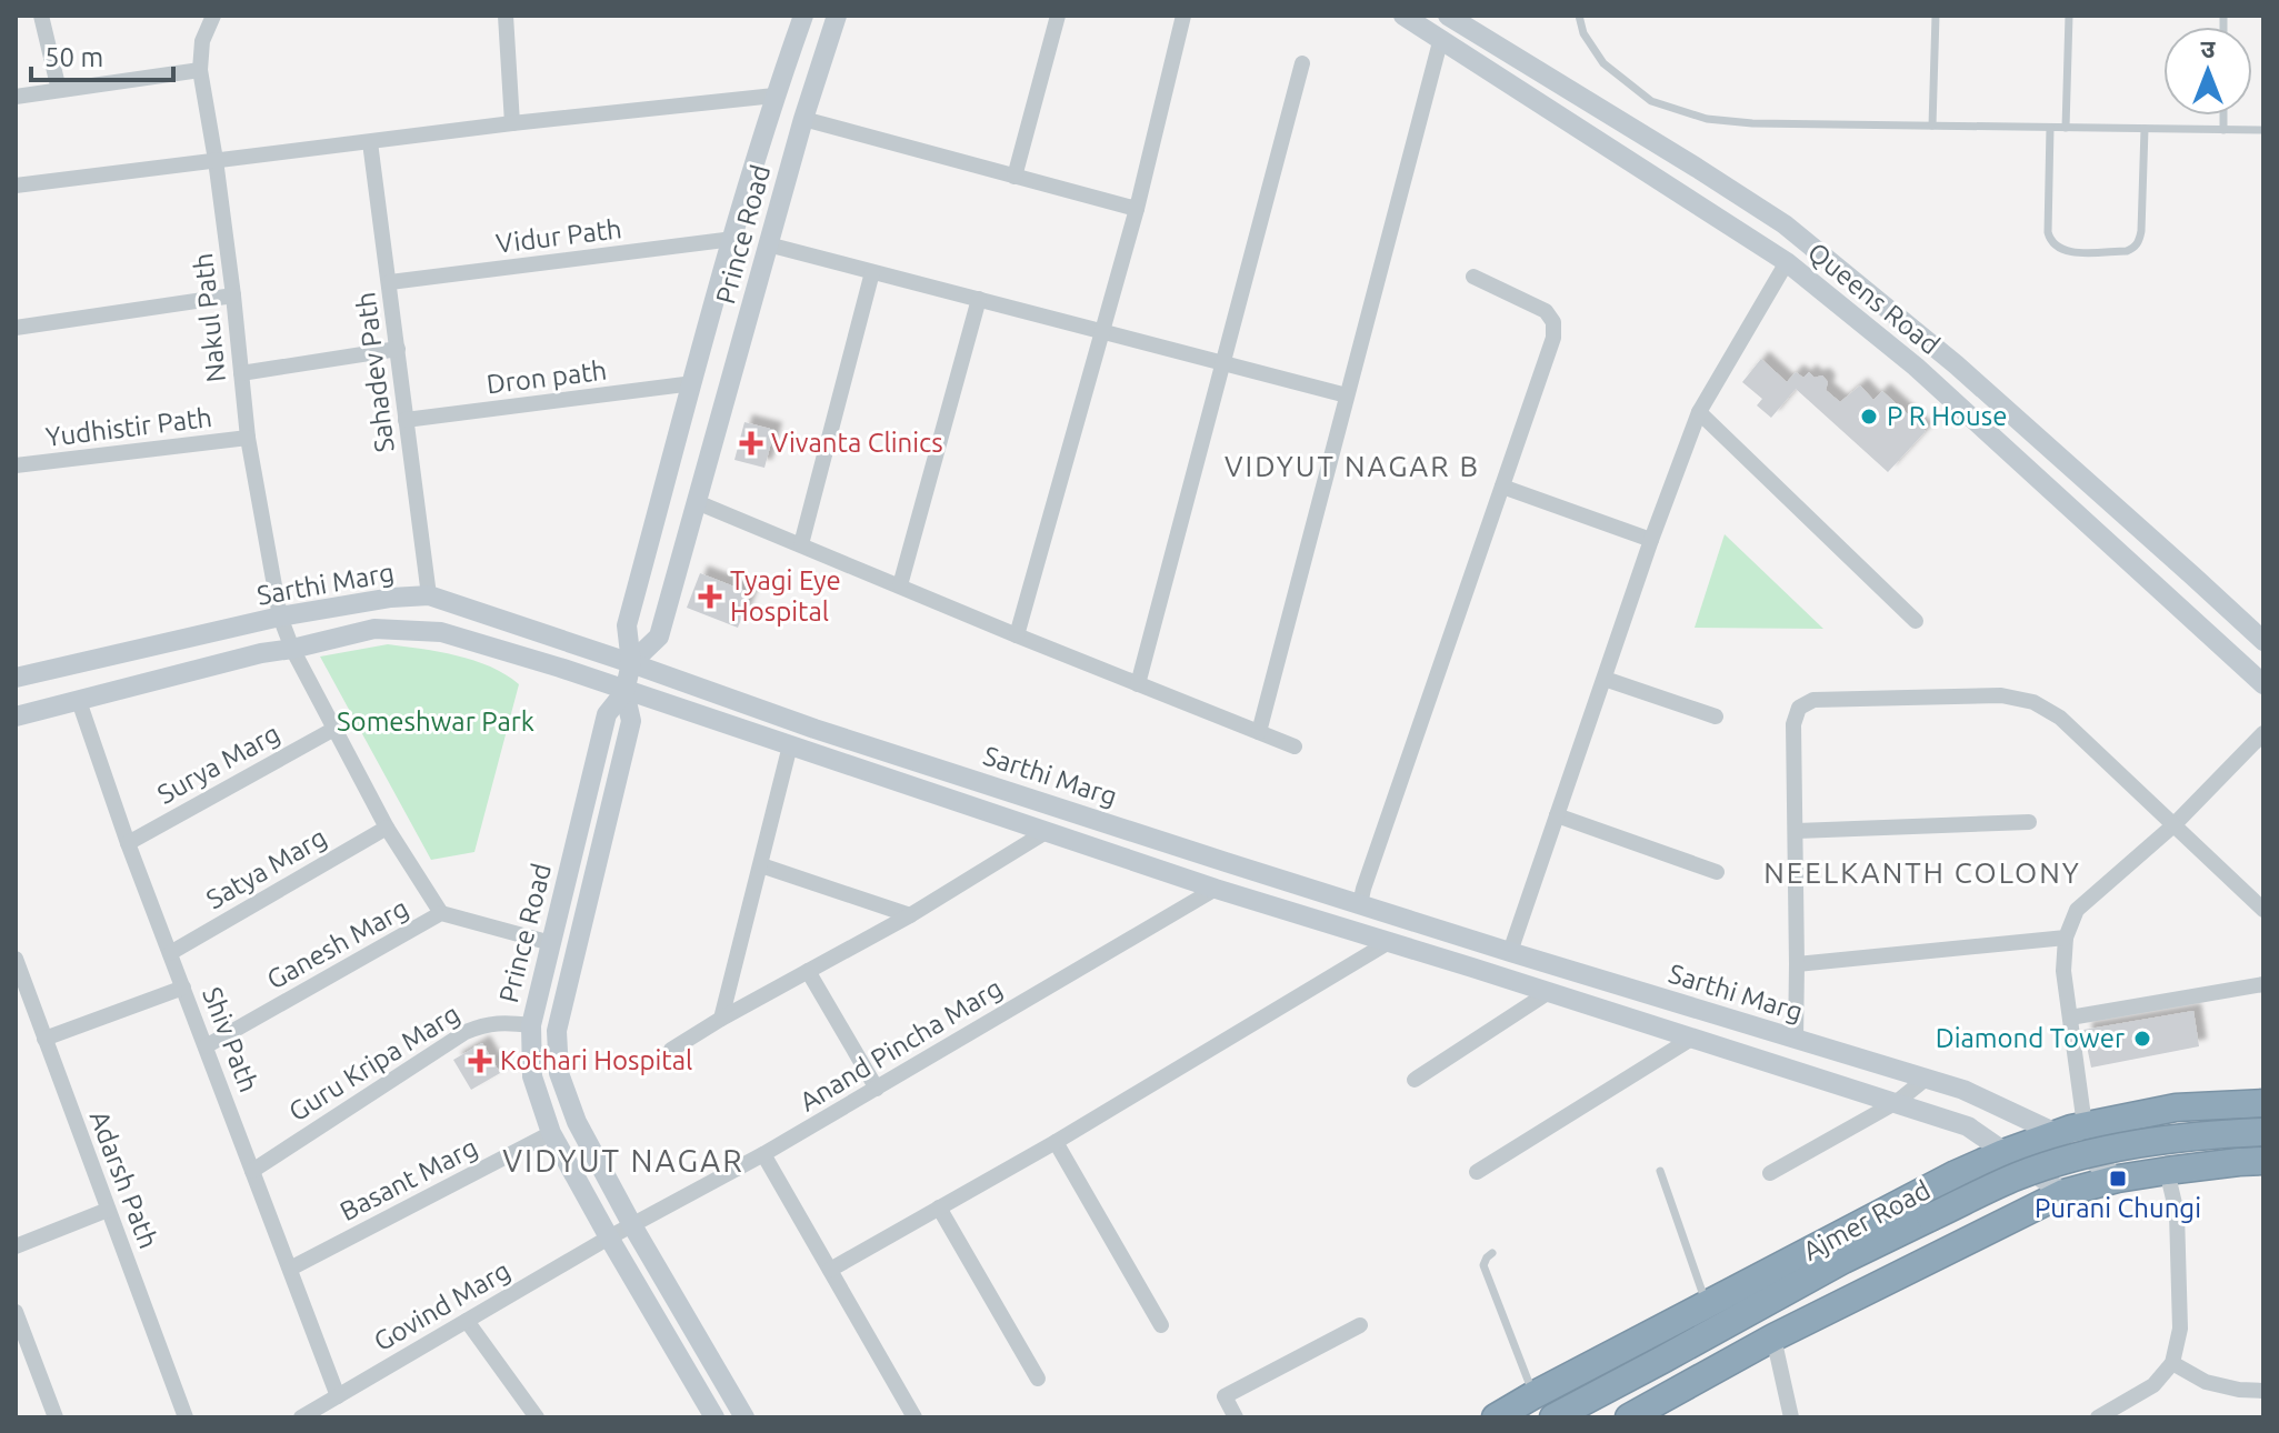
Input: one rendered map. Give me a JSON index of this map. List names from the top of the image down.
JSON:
{
  "streets": {
    "highway": ["Ajmer Road"],
    "street": [
      "Prince Road",
      "Vidur Path",
      "Queens Road",
      "Nakul Path",
      "Sahadev Path",
      "Dron path",
      "Yudhistir Path",
      "Sarthi Marg",
      "Surya Marg",
      "Satya Marg",
      "Ganesh Marg",
      "Shiv Path",
      "Anand Pincha Marg",
      "Guru Kripa Marg",
      "Adarsh Path",
      "Basant Marg",
      "Govind Marg"
    ]
  },
  "crossings": [
    ["Prince Road", "Vidur Path"],
    ["Prince Road", "Dron path"],
    ["Prince Road", "Sarthi Marg"],
    ["Prince Road", "Ganesh Marg"],
    ["Prince Road", "Anand Pincha Marg"],
    ["Prince Road", "Guru Kripa Marg"],
    ["Prince Road", "Basant Marg"],
    ["Prince Road", "Govind Marg"],
    ["Vidur Path", "Sahadev Path"],
    ["Nakul Path", "Yudhistir Path"],
    ["Nakul Path", "Sarthi Marg"],
    ["Nakul Path", "Surya Marg"],
    ["Nakul Path", "Satya Marg"],
    ["Nakul Path", "Ganesh Marg"],
    ["Sahadev Path", "Dron path"],
    ["Sahadev Path", "Sarthi Marg"],
    ["Sarthi Marg", "Ajmer Road"],
    ["Surya Marg", "Shiv Path"],
    ["Satya Marg", "Shiv Path"],
    ["Ganesh Marg", "Shiv Path"],
    ["Shiv Path", "Guru Kripa Marg"],
    ["Shiv Path", "Basant Marg"],
    ["Shiv Path", "Govind Marg"],
    ["Anand Pincha Marg", "Govind Marg"]
  ],
  "districts": ["VIDYUT NAGAR B", "NEELKANTH COLONY", "VIDYUT NAGAR"],
  "parks": ["Someshwar Park"],
  "places": {
    "other": ["P R House", "Diamond Tower"],
    "health": ["Vivanta Clinics", "Tyagi Eye Hospital", "Kothari Hospital"],
    "transit": ["Purani Chungi"]
  },
  "scale_bar": "50 m",
  "north": "top"
}
